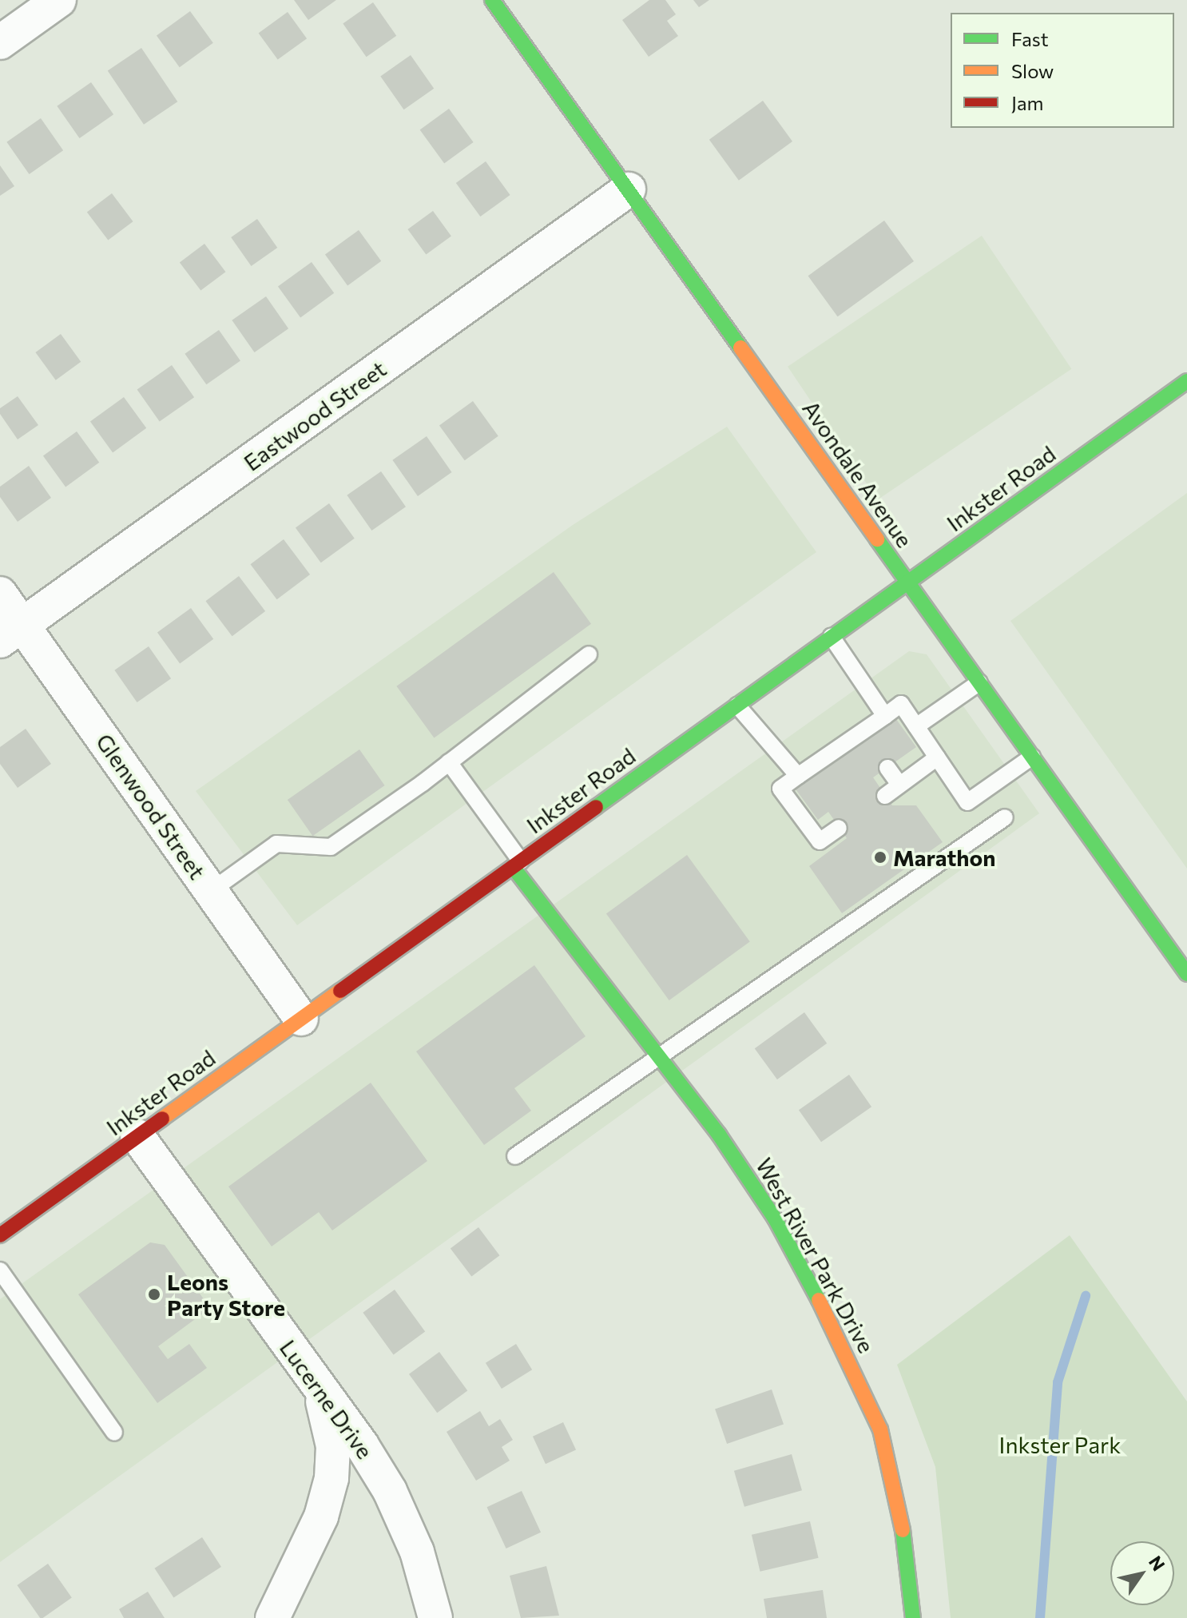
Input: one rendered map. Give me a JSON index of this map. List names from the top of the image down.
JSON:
{
  "streets": {
    "street": [
      "Eastwood Street",
      "Avondale Avenue",
      "Inkster Road",
      "Glenwood Street",
      "West River Park Drive",
      "Lucerne Drive"
    ]
  },
  "crossings": [
    ["Eastwood Street", "Avondale Avenue"],
    ["Eastwood Street", "Glenwood Street"],
    ["Avondale Avenue", "Inkster Road"],
    ["Inkster Road", "Glenwood Street"],
    ["Inkster Road", "West River Park Drive"],
    ["Inkster Road", "Lucerne Drive"]
  ],
  "parks": ["Inkster Park"],
  "places": ["Marathon", "Leons Party Store"],
  "legend": ["Fast", "Slow", "Jam"],
  "north": "top right"
}
